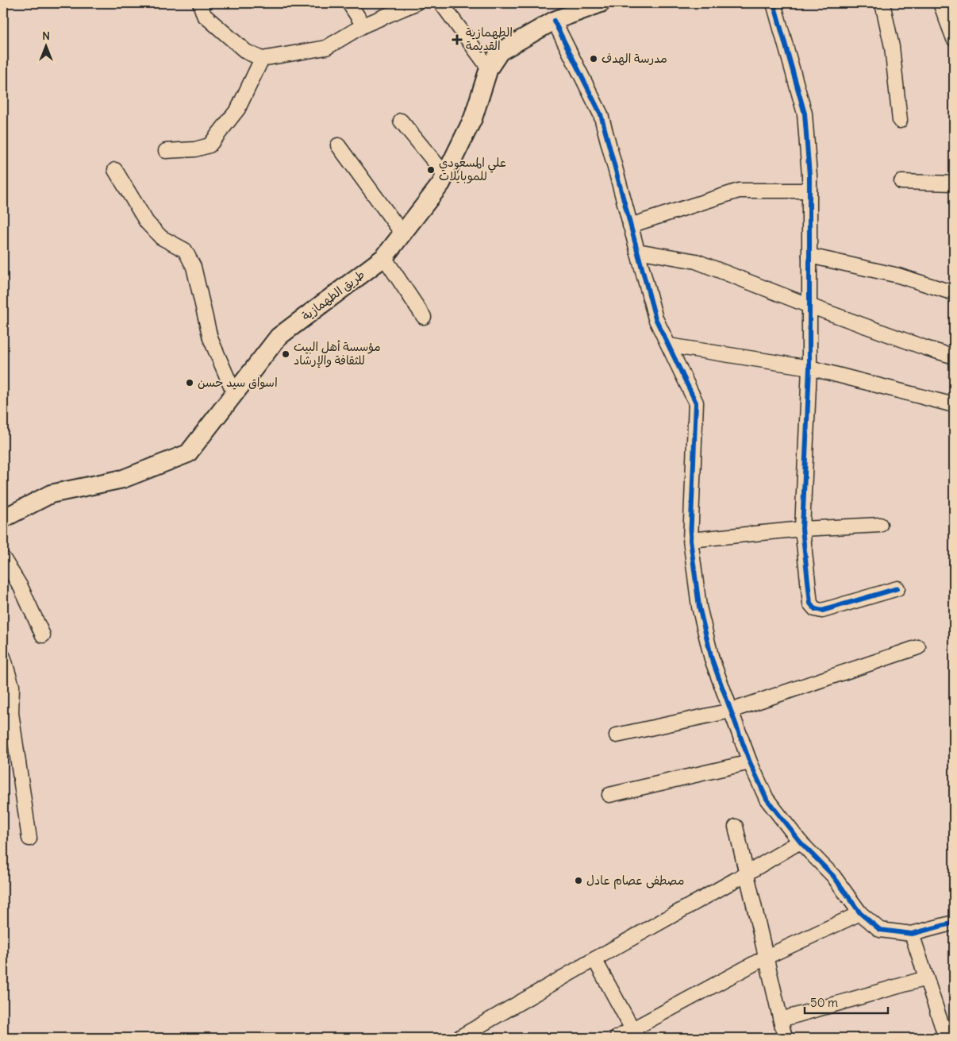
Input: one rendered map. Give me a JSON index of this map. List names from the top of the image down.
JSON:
{
  "streets": {
    "main road": ["طريق الطهمازية"]
  },
  "places": {
    "health": ["الطهمازية القديمة"],
    "other": [
      "مدرسة الهدف",
      "علي المسعودي للموبايلات",
      "مؤسسة أهل البيت للثقافة والإرشاد",
      "اسواق سيد حسن",
      "مصطفى عصام عادل"
    ]
  },
  "scale_bar": "50 m",
  "north": "top"
}
